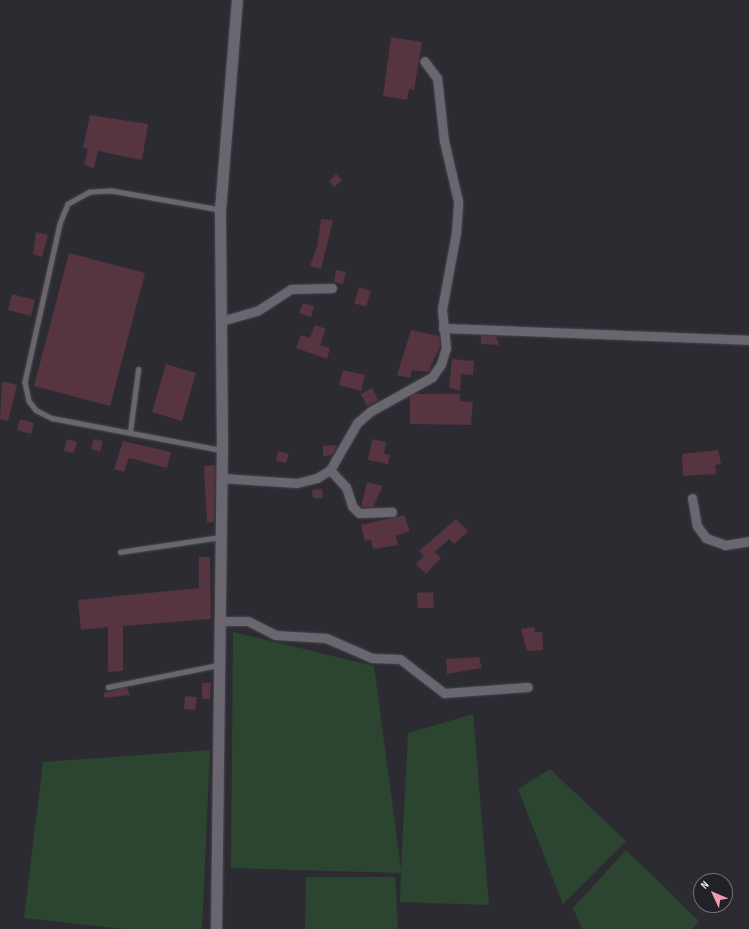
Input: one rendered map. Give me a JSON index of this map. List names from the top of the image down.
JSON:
{
  "north": "top left"
}
